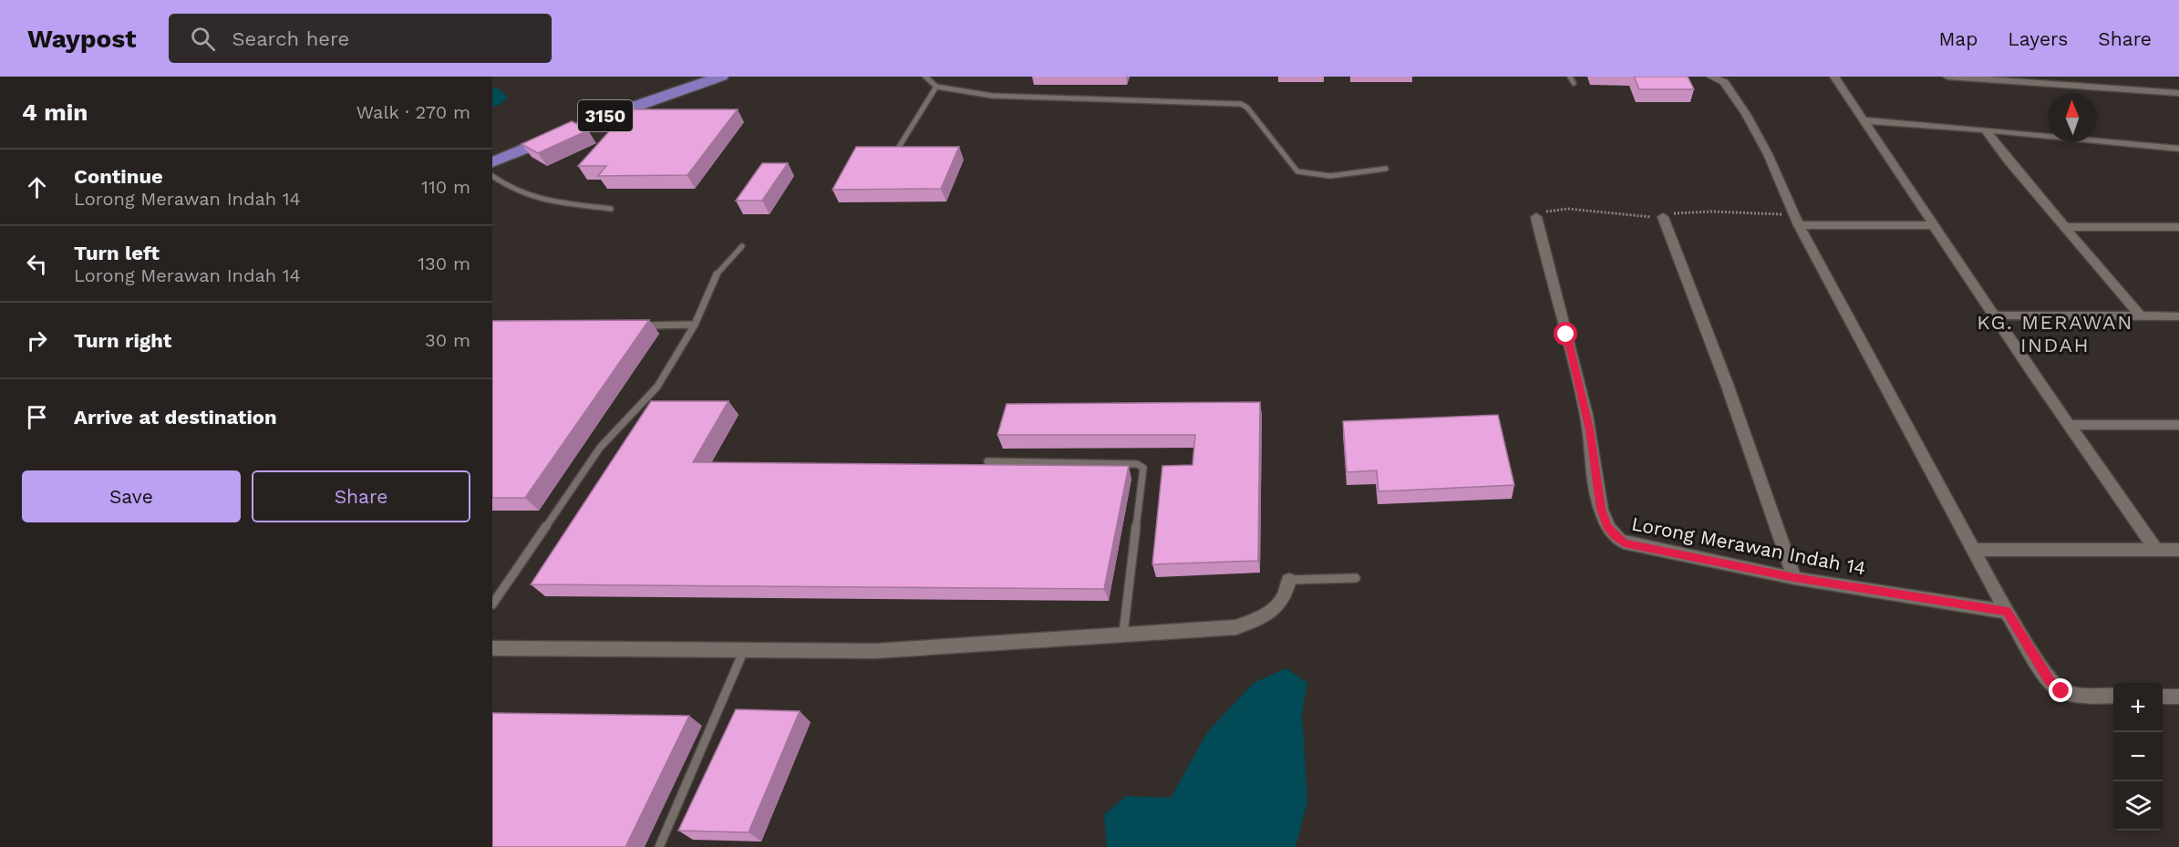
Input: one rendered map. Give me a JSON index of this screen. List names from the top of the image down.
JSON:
{
  "streets": {
    "main road": ["3150"],
    "street": ["Lorong Merawan Indah 14"]
  },
  "districts": ["KG. MERAWAN INDAH"],
  "north": "top",
  "page": {
    "header": "Waypost",
    "search": "Search here",
    "nav": ["Map", "Layers", "Share"],
    "heading": ["4 min", "Walk · 270 m"],
    "list": [
      ["Continue", "Lorong Merawan Indah 14", "110 m"],
      ["Turn left", "Lorong Merawan Indah 14", "130 m"],
      ["Turn right", "30 m"],
      "Arrive at destination"
    ],
    "buttons": ["Save", "Share"],
    "map_buttons": ["+", "−"]
  }
}
